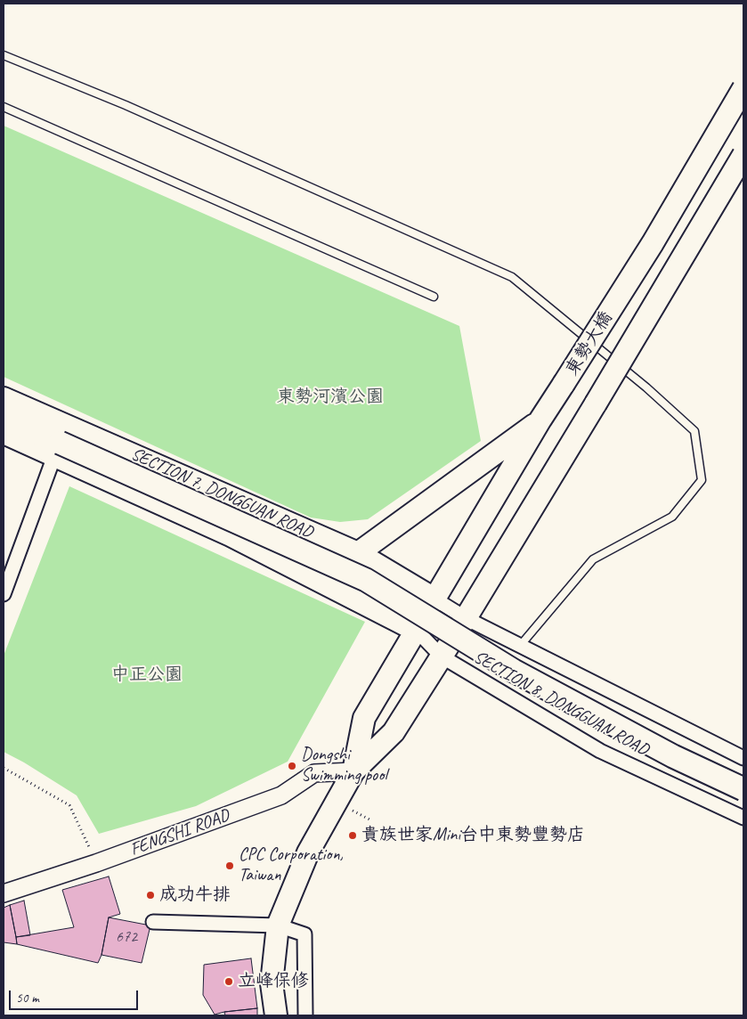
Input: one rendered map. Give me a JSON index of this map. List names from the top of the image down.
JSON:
{
  "streets": {
    "main road": ["東勢大橋", "SECTION 7, DONGGUAN ROAD"],
    "street": ["SECTION 8, DONGGUAN ROAD", "FENGSHI ROAD"]
  },
  "crossings": [
    ["東勢大橋", "SECTION 7, DONGGUAN ROAD"],
    ["東勢大橋", "SECTION 8, DONGGUAN ROAD"],
    ["SECTION 7, DONGGUAN ROAD", "SECTION 8, DONGGUAN ROAD"]
  ],
  "parks": ["東勢河濱公園", "中正公園"],
  "places": [
    "Dongshi Swimming pool",
    "貴族世家Mini台中東勢豐勢店",
    "CPC Corporation, Taiwan",
    "成功牛排",
    "立峰保修"
  ],
  "house_numbers": ["672"],
  "scale_bar": "50 m"
}
